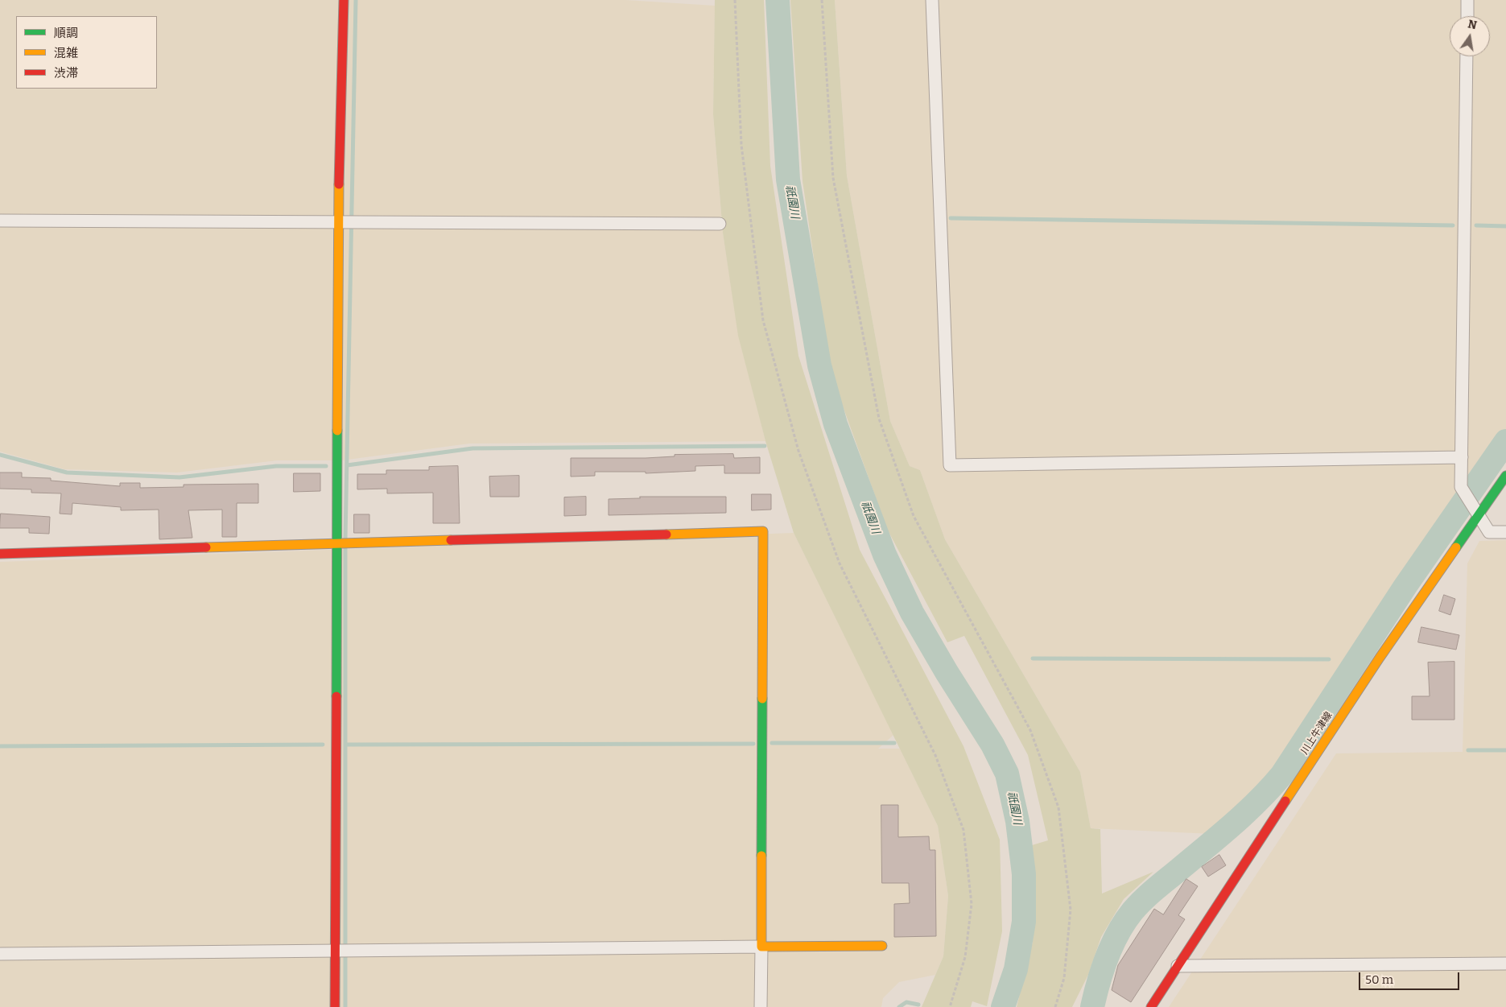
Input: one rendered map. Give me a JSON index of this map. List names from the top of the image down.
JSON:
{
  "streets": {
    "street": ["川上牛津線"]
  },
  "water": ["祇園川"],
  "legend": ["順調", "混雑", "渋滞"],
  "scale_bar": "50 m",
  "north": "top"
}
